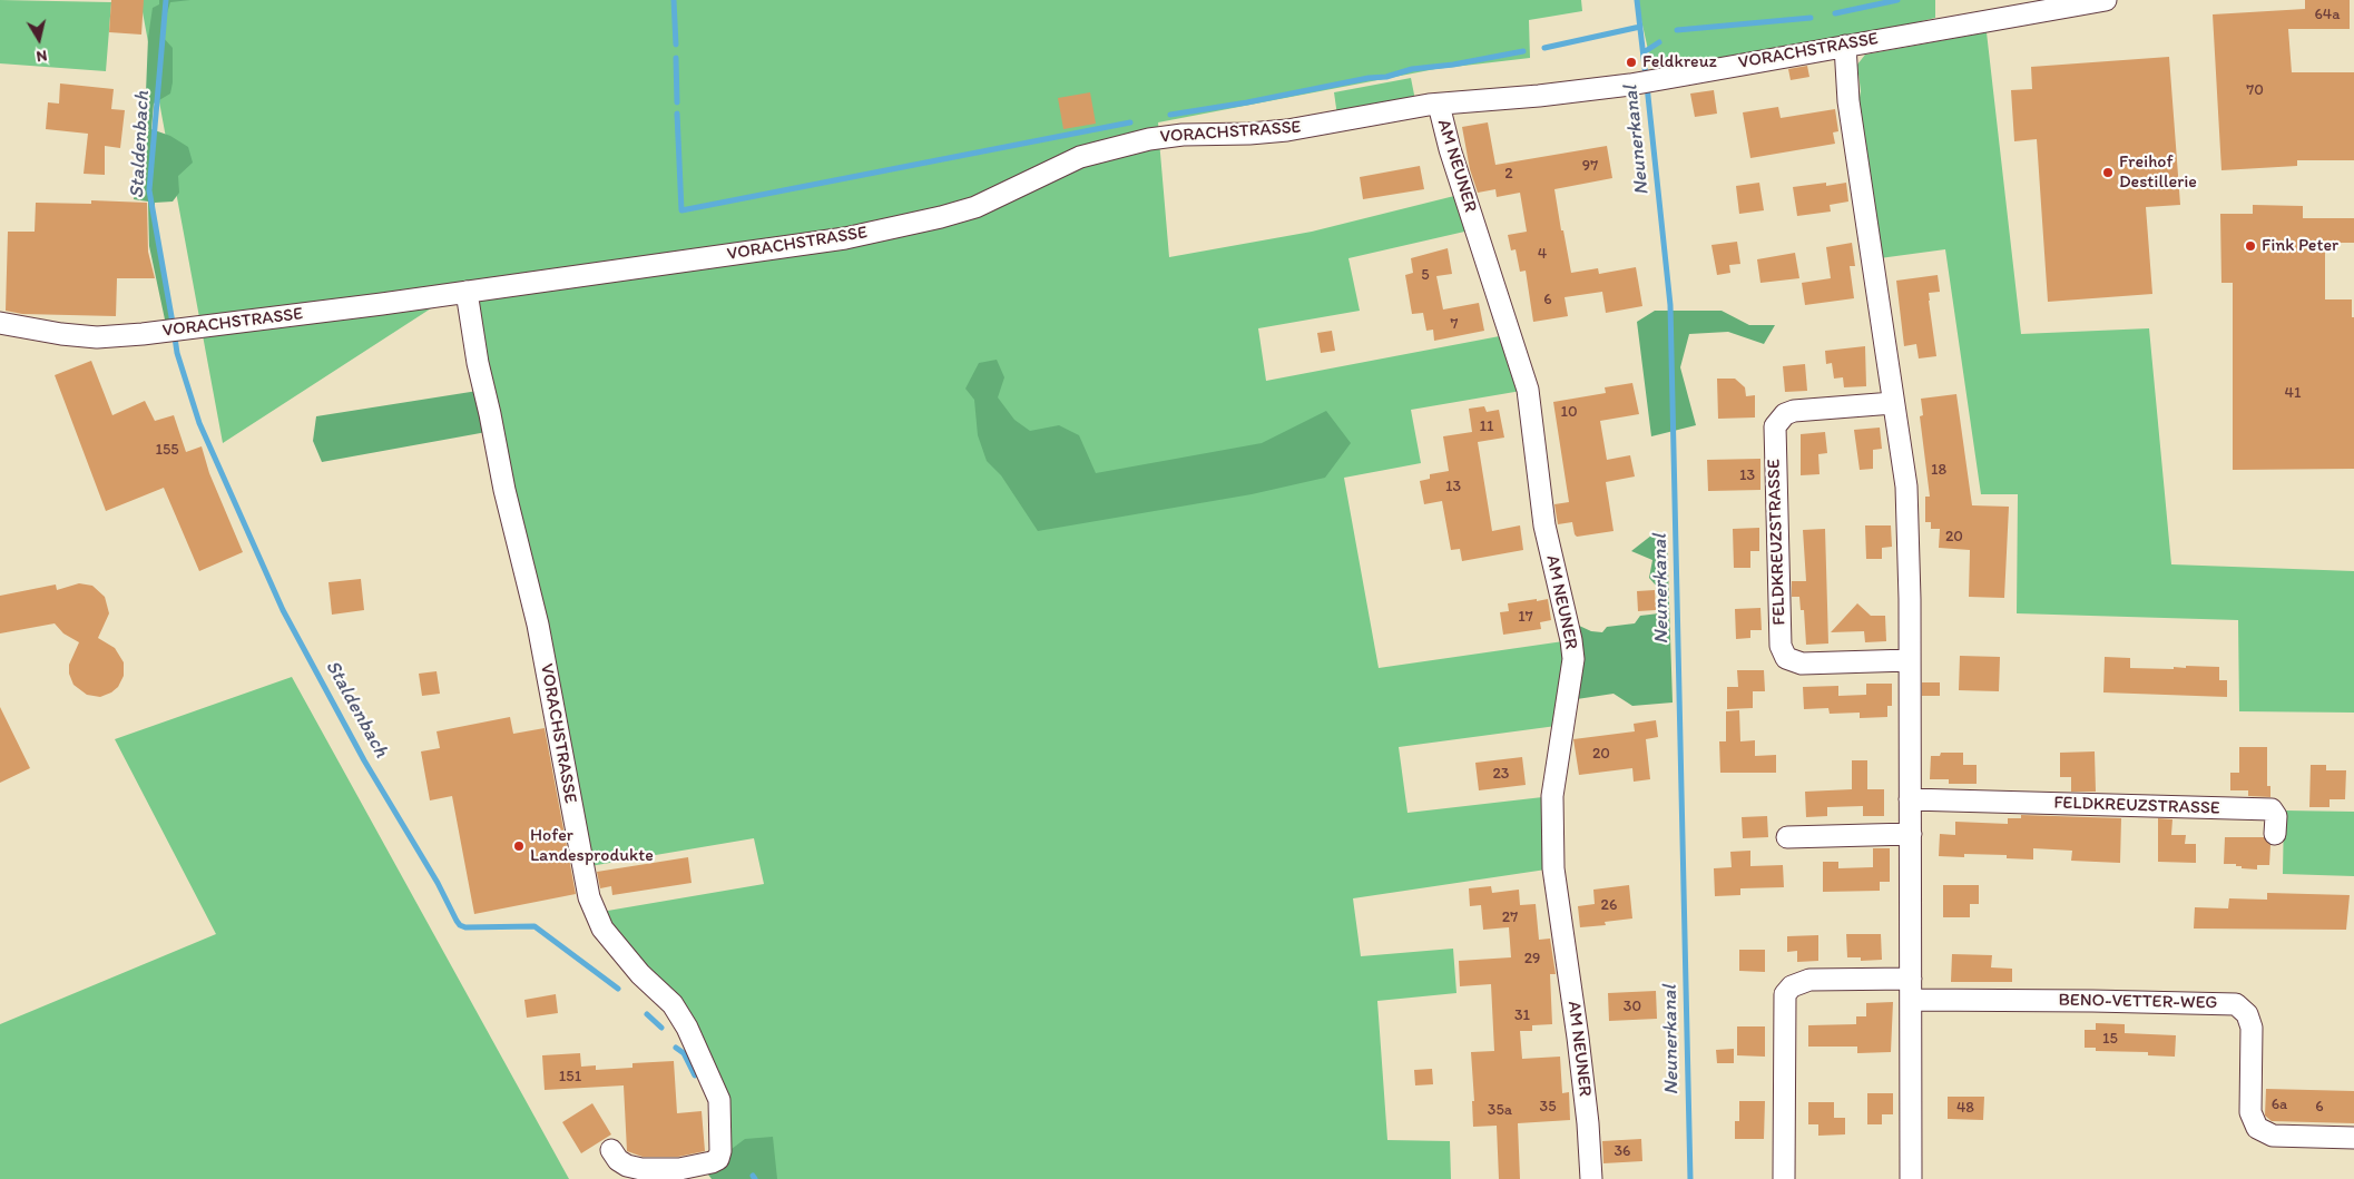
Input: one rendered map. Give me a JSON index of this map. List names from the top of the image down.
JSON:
{
  "streets": {
    "street": [
      "VORACHSTRASSE",
      "AM NEUNER",
      "FELDKREUZSTRASSE",
      "BENO-VETTER-WEG"
    ]
  },
  "crossings": [
    ["VORACHSTRASSE", "AM NEUNER"]
  ],
  "water": ["Neunerkanal", "Staldenbach"],
  "places": [
    "Feldkreuz",
    "Freihof Destillerie",
    "Fink Peter",
    "Hofer Landesprodukte"
  ],
  "house_numbers": [
    "64a",
    "70",
    "97",
    "2",
    "4",
    "5",
    "6",
    "7",
    "41",
    "10",
    "11",
    "155",
    "18",
    "13",
    "13",
    "20",
    "17",
    "20",
    "23",
    "26",
    "27",
    "29",
    "30",
    "31",
    "15",
    "151",
    "6a",
    "35",
    "6",
    "48",
    "35a",
    "36"
  ],
  "north": "bottom"
}
